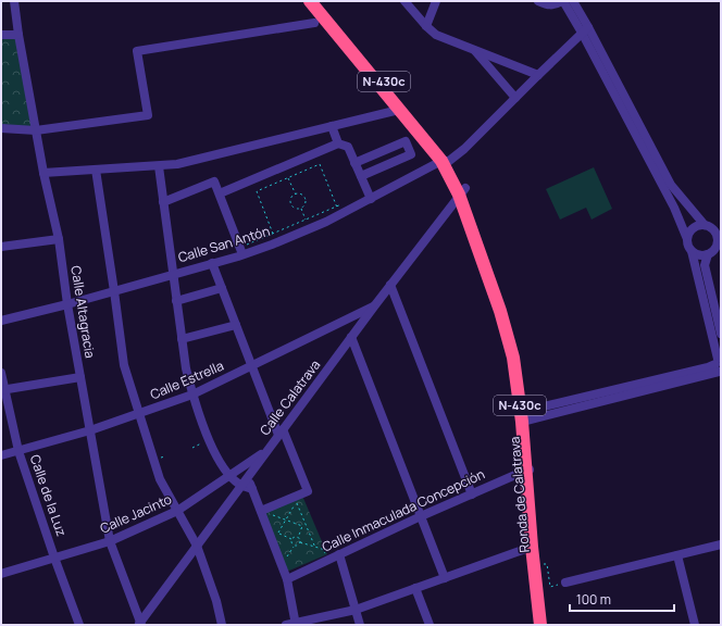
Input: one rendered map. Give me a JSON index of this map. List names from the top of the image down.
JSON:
{
  "streets": {
    "highway": ["N-430c", "Ronda de Calatrava"],
    "street": [
      "Calle San Antón",
      "Calle Altagracia",
      "Calle Estrella",
      "Calle Calatrava",
      "Calle de la Luz",
      "Calle Inmaculada Concepción",
      "Calle Jacinto"
    ]
  },
  "crossings": [
    ["N-430c", "Calle San Antón"],
    ["N-430c", "Calle Calatrava"],
    ["N-430c", "Ronda de Calatrava"],
    ["Calle San Antón", "Calle Altagracia"],
    ["Calle Altagracia", "Calle Estrella"],
    ["Calle Altagracia", "Calle Calatrava"],
    ["Calle Altagracia", "Calle Jacinto"],
    ["Calle Estrella", "Calle Calatrava"],
    ["Calle Estrella", "Calle de la Luz"],
    ["Calle Calatrava", "Ronda de Calatrava"],
    ["Calle Calatrava", "Calle Jacinto"],
    ["Ronda de Calatrava", "Calle Inmaculada Concepción"],
    ["Calle de la Luz", "Calle Jacinto"]
  ],
  "scale_bar": "100 m"
}
